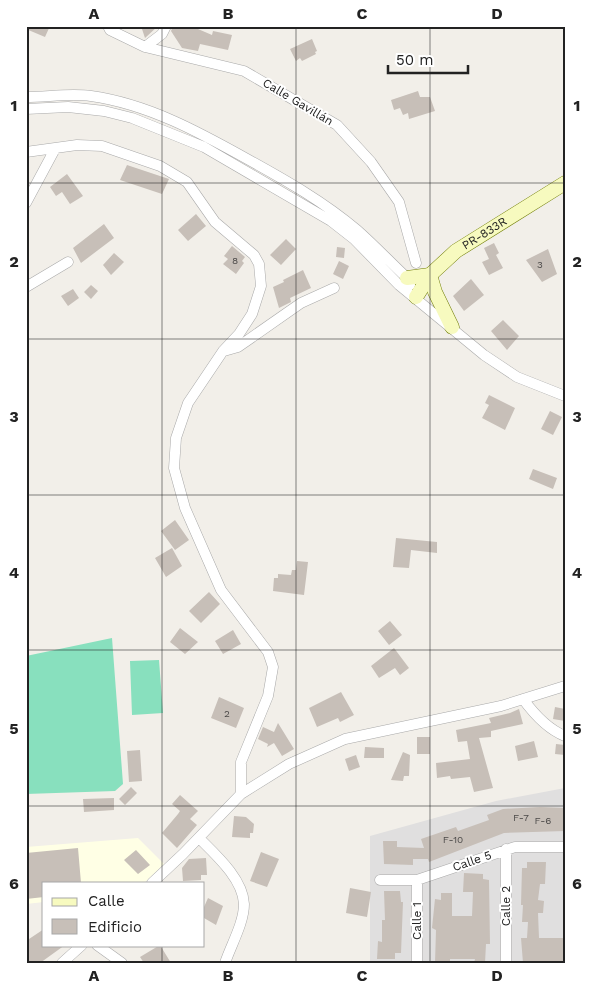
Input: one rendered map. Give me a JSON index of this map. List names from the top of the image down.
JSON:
{
  "streets": {
    "street": [
      "Calle Gavillán",
      "PR-833R",
      "Calle 5",
      "Calle 2",
      "Calle 1"
    ]
  },
  "crossings": [
    ["Calle 5", "Calle 2"],
    ["Calle 5", "Calle 1"]
  ],
  "house_numbers": [
    "8",
    "3",
    "2",
    "F-7",
    "F-6",
    "F-10"
  ],
  "legend": ["Calle", "Edificio"],
  "scale_bar": "50 m",
  "grid": {
    "columns": [
      "A",
      "B",
      "C",
      "D"
    ],
    "rows": [
      "1",
      "2",
      "3",
      "4",
      "5",
      "6"
    ]
  }
}
